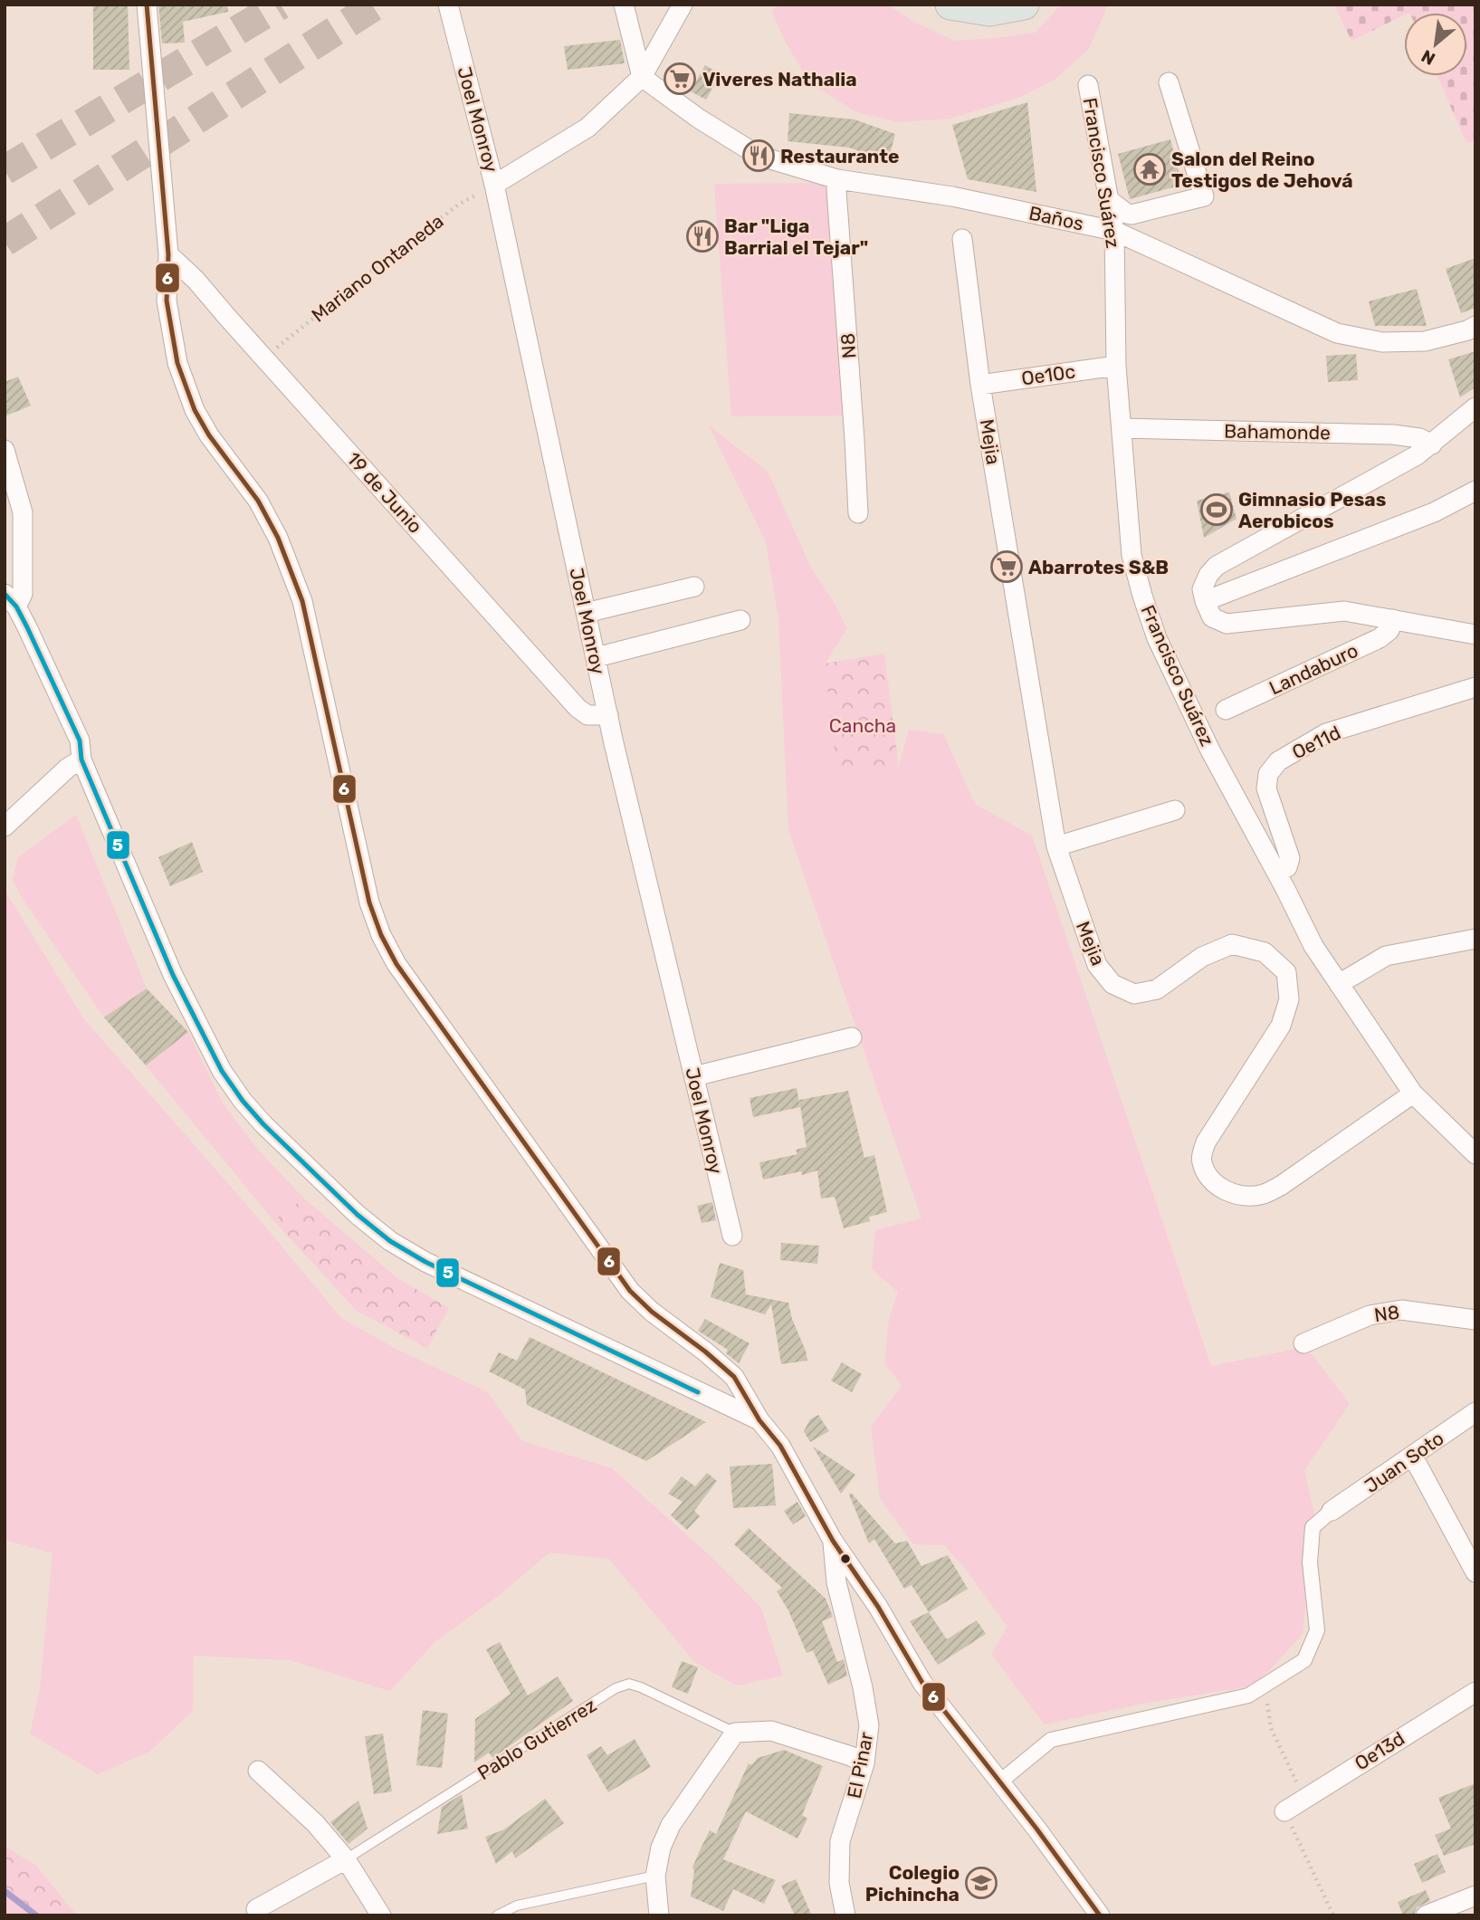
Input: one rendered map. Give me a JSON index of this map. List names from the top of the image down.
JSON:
{
  "streets": {
    "street": [
      "Joel Monroy",
      "Francisco Suárez",
      "Baños",
      "N8",
      "Oe10c",
      "Bahamonde",
      "Mejia",
      "19 de Junio",
      "Landaburo",
      "Oe11d",
      "Juan Soto",
      "Pablo Gutierrez",
      "Oe13d",
      "El Pinar"
    ],
    "path": ["Mariano Ontaneda"]
  },
  "crossings": [
    ["Joel Monroy", "Mariano Ontaneda"],
    ["Joel Monroy", "19 de Junio"],
    ["Francisco Suárez", "Baños"],
    ["Francisco Suárez", "Oe10c"],
    ["Francisco Suárez", "Bahamonde"],
    ["Francisco Suárez", "Mejia"],
    ["Francisco Suárez", "Oe11d"],
    ["Baños", "N8"],
    ["Oe10c", "Mejia"],
    ["Pablo Gutierrez", "El Pinar"]
  ],
  "parks": ["Cancha"],
  "places": {
    "supermarket": ["Viveres Nathalia", "Abarrotes S&B"],
    "restaurant": ["Restaurante", "Bar \"Liga Barrial el Tejar\""],
    "temple": ["Salon del Reino Testigos de Jehová"],
    "sports": ["Gimnasio Pesas Aerobicos"],
    "school or university": ["Colegio Pichincha"]
  },
  "lines": ["transit line 6", "transit line 5"],
  "north": "bottom left"
}
